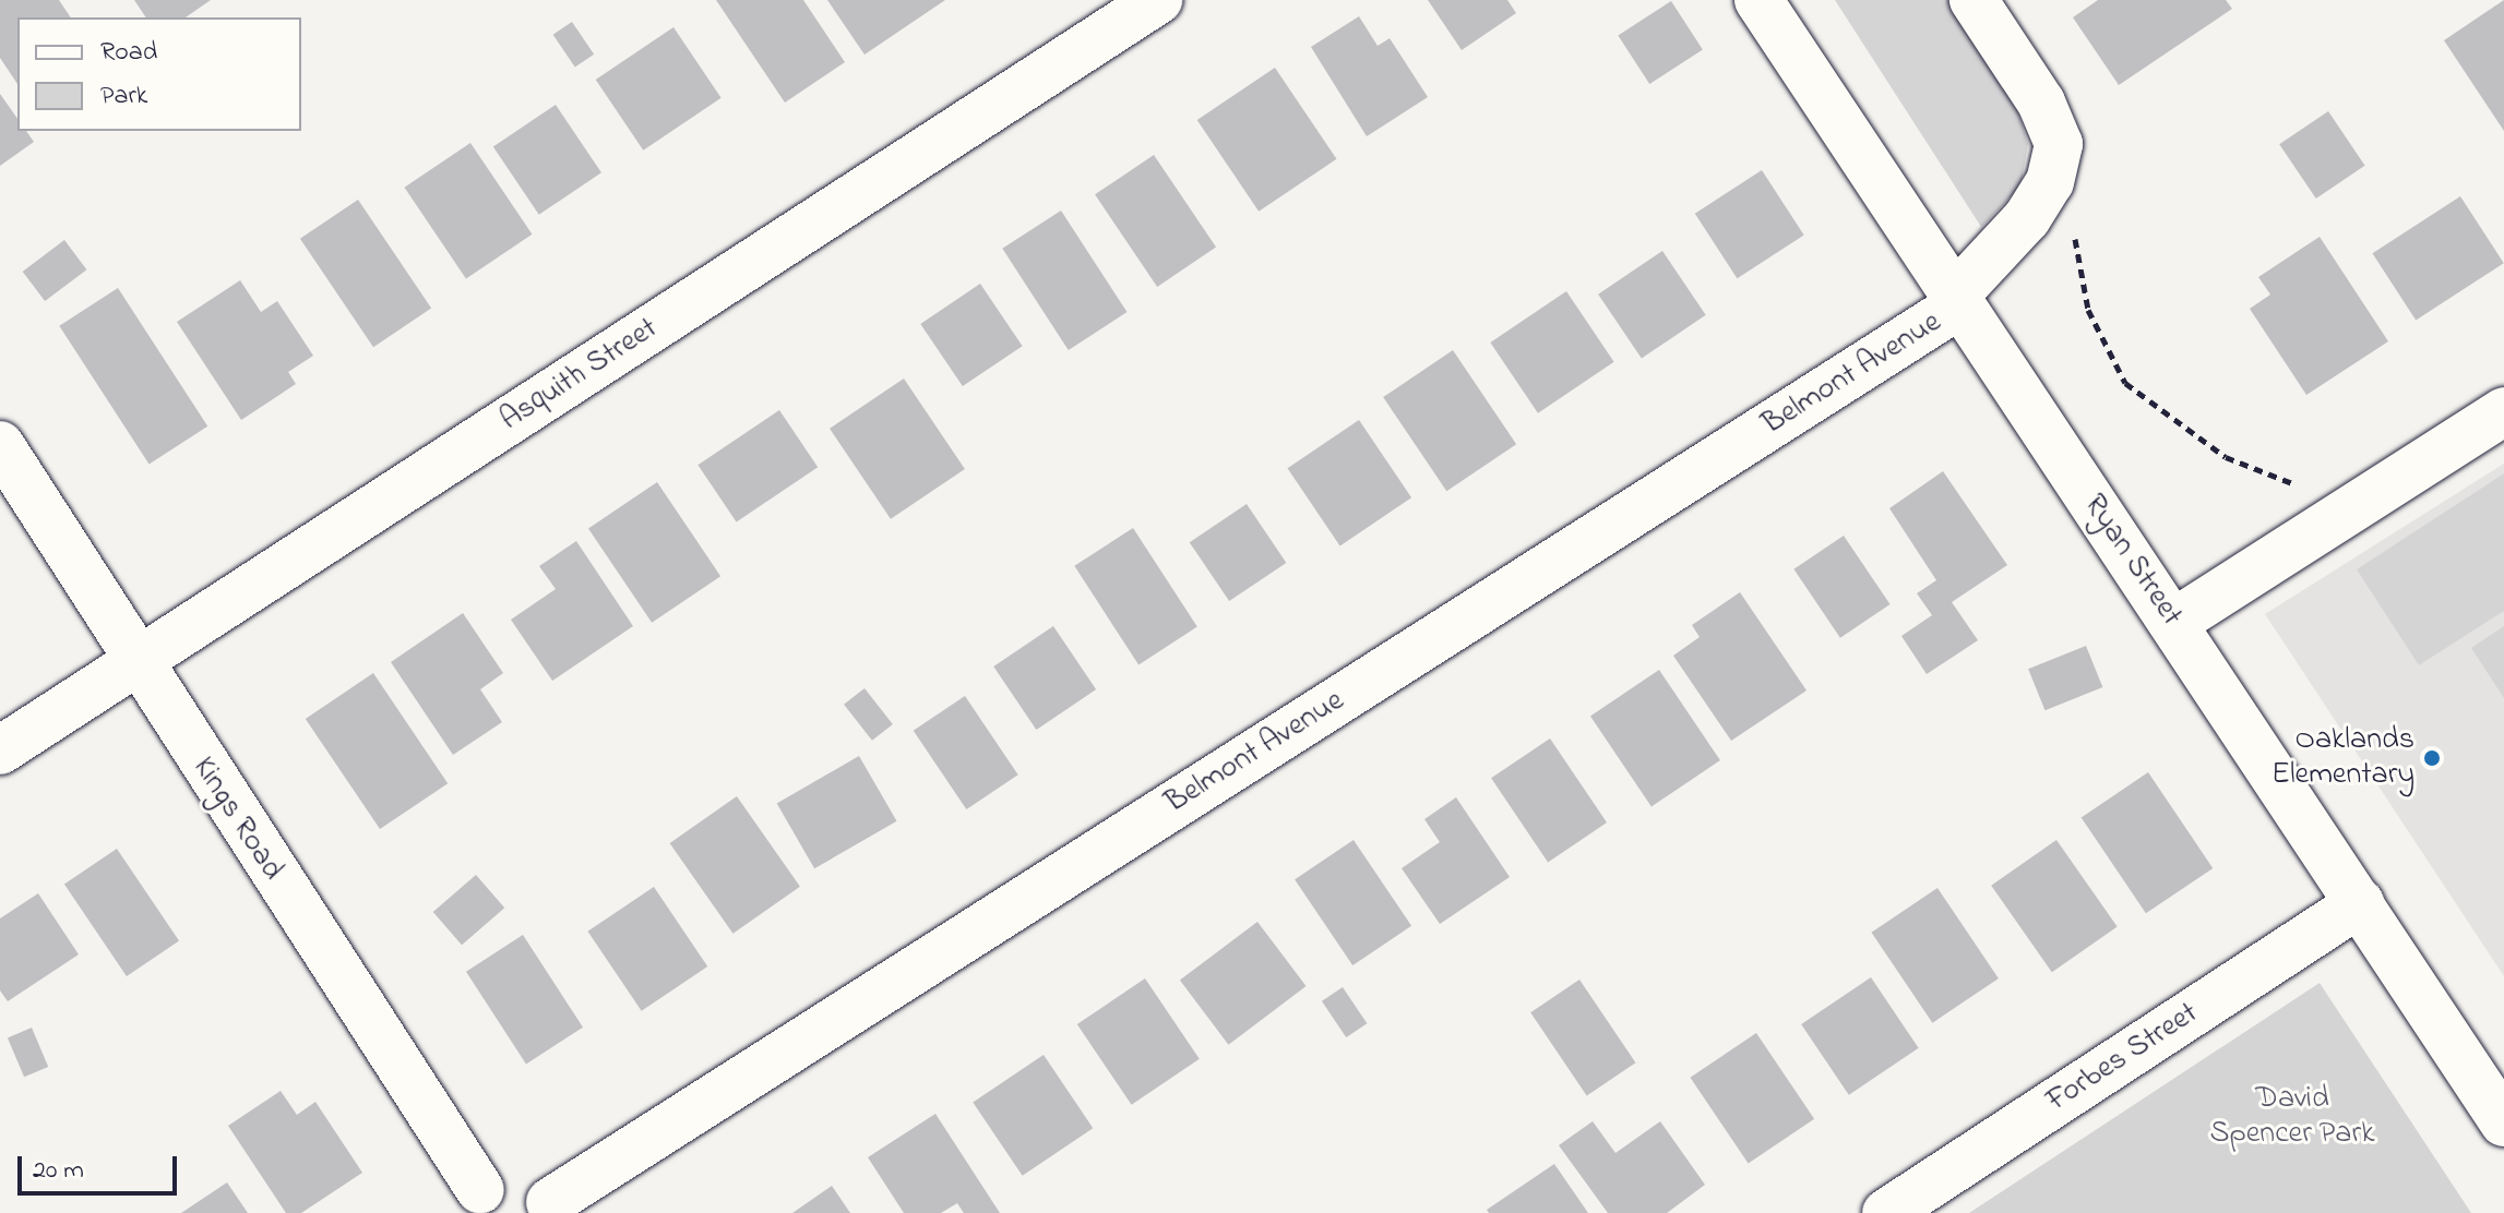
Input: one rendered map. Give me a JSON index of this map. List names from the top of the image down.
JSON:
{
  "streets": {
    "street": [
      "Belmont Avenue",
      "Asquith Street",
      "Ryan Street",
      "Kings Road",
      "Forbes Street"
    ]
  },
  "crossings": [
    ["Belmont Avenue", "Ryan Street"],
    ["Asquith Street", "Kings Road"],
    ["Ryan Street", "Forbes Street"]
  ],
  "parks": ["David Spencer Park"],
  "places": ["Oaklands Elementary"],
  "legend": ["Road", "Park"],
  "scale_bar": "20 m"
}
